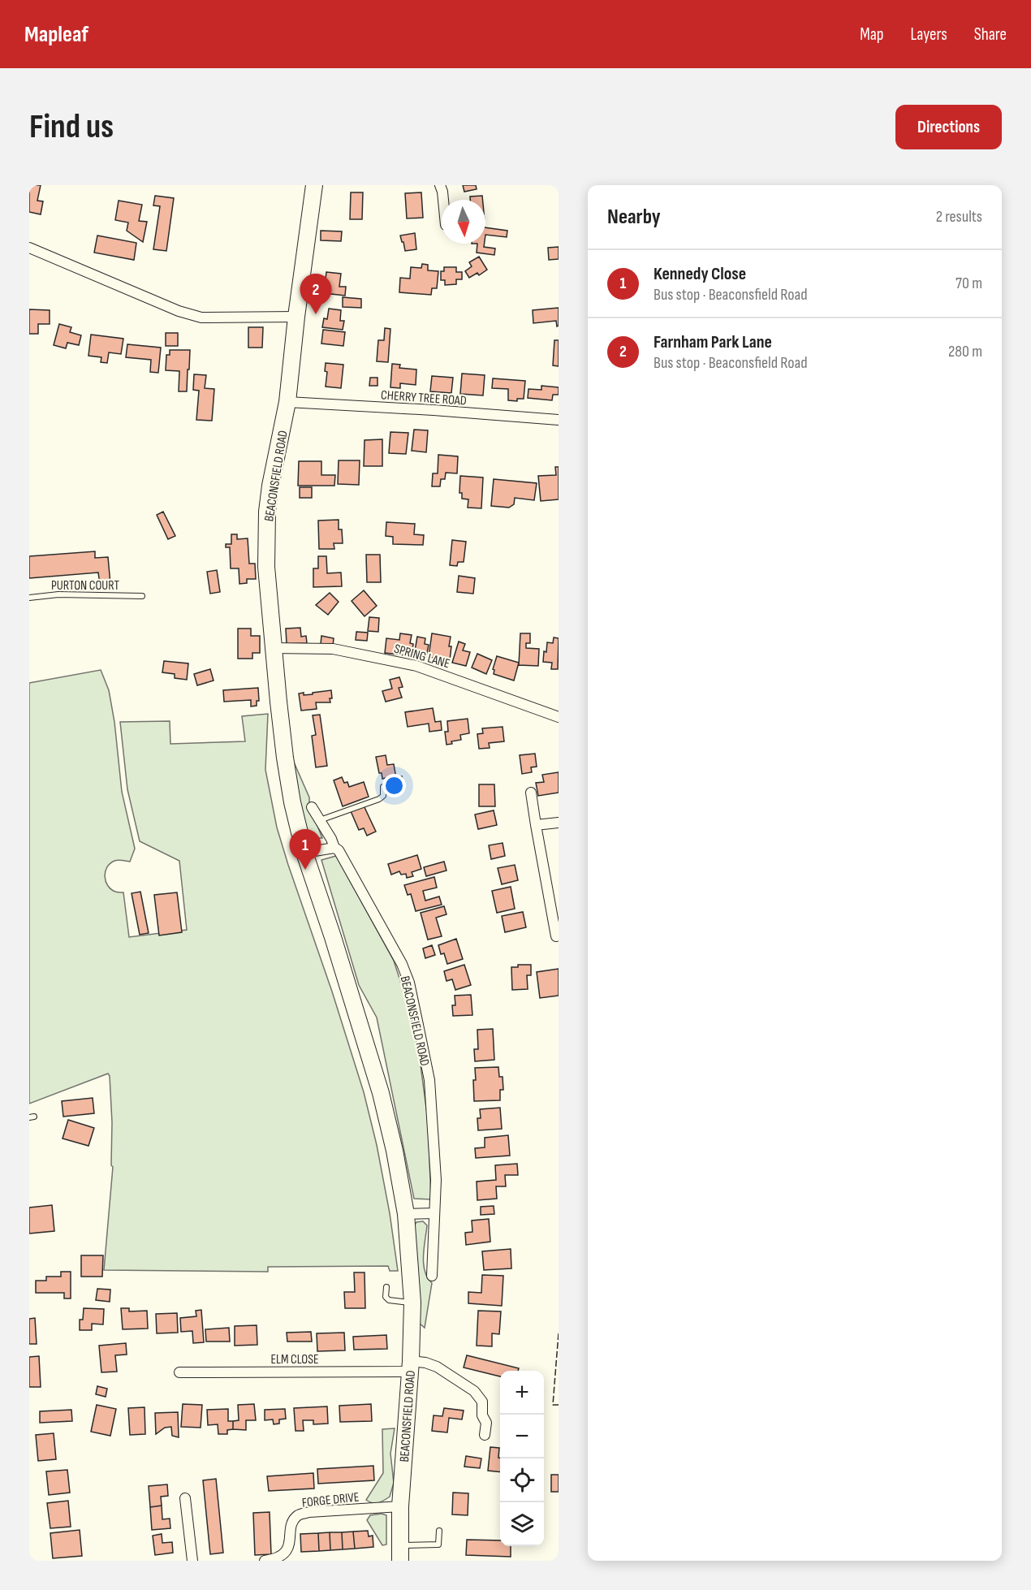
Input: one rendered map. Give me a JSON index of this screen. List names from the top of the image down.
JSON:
{
  "streets": {
    "main road": ["BEACONSFIELD ROAD"],
    "street": [
      "CHERRY TREE ROAD",
      "SPRING LANE",
      "ELM CLOSE",
      "FORGE DRIVE"
    ],
    "lane": ["PURTON COURT"]
  },
  "crossings": [
    ["CHERRY TREE ROAD", "BEACONSFIELD ROAD"],
    ["BEACONSFIELD ROAD", "SPRING LANE"],
    ["BEACONSFIELD ROAD", "ELM CLOSE"],
    ["BEACONSFIELD ROAD", "FORGE DRIVE"]
  ],
  "north": "bottom",
  "page": {
    "header": "Mapleaf",
    "nav": ["Map", "Layers", "Share"],
    "buttons": "Directions",
    "title": "Find us",
    "heading": ["Nearby", "2 results"],
    "list": [
      {
        "mark": "1",
        "name": "Kennedy Close",
        "note": "Bus stop · Beaconsfield Road",
        "value": "70 m"
      },
      {
        "mark": "2",
        "name": "Farnham Park Lane",
        "note": "Bus stop · Beaconsfield Road",
        "value": "280 m"
      }
    ],
    "pins": ["2", "1"],
    "map_buttons": ["+", "−"]
  }
}
